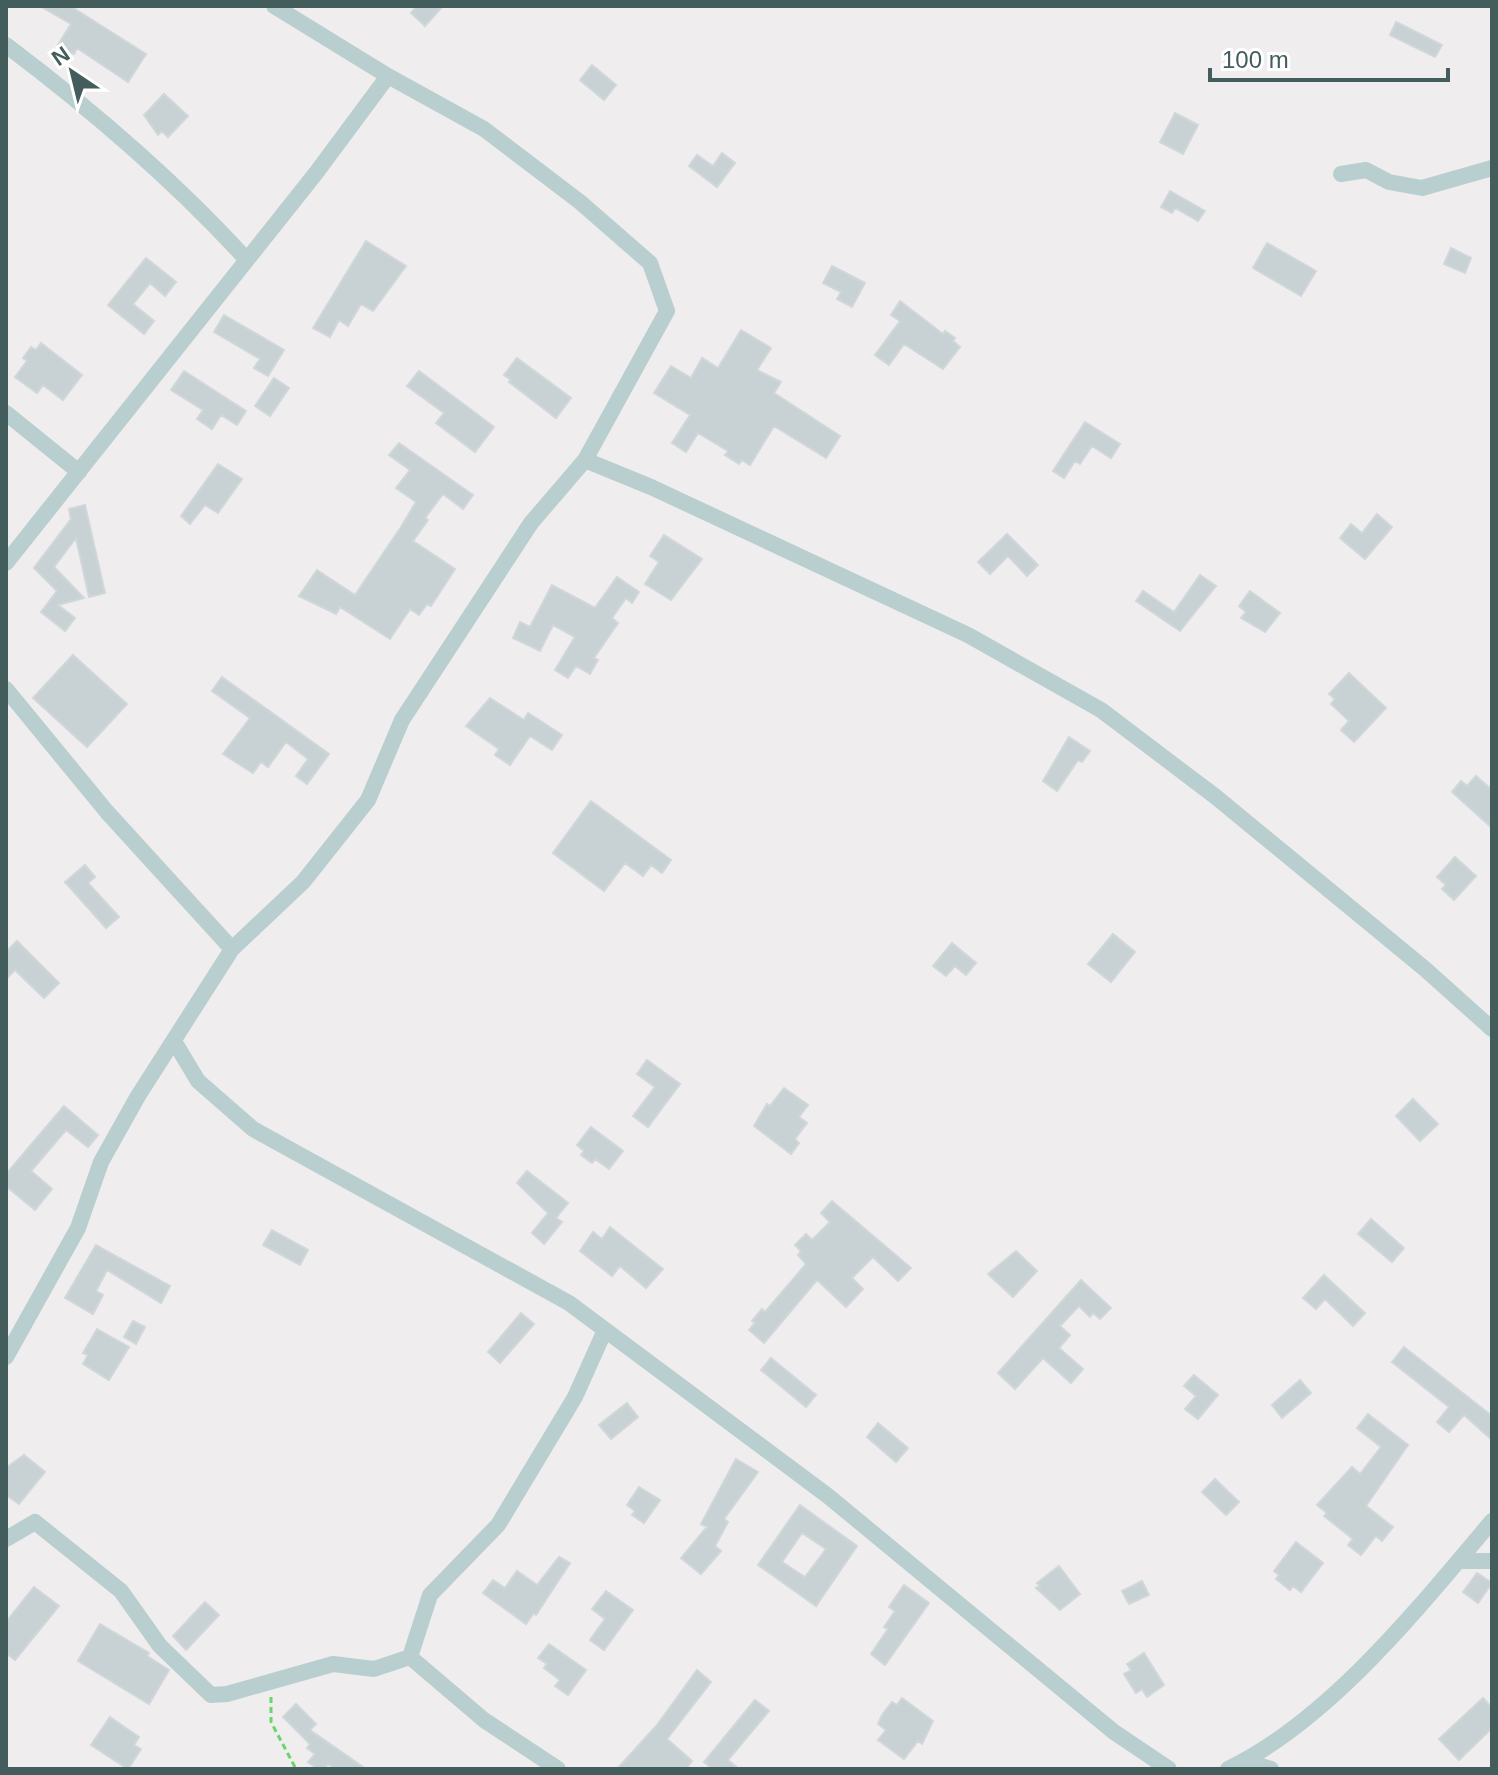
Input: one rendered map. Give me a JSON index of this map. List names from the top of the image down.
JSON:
{
  "scale_bar": "100 m",
  "north": "top left"
}
